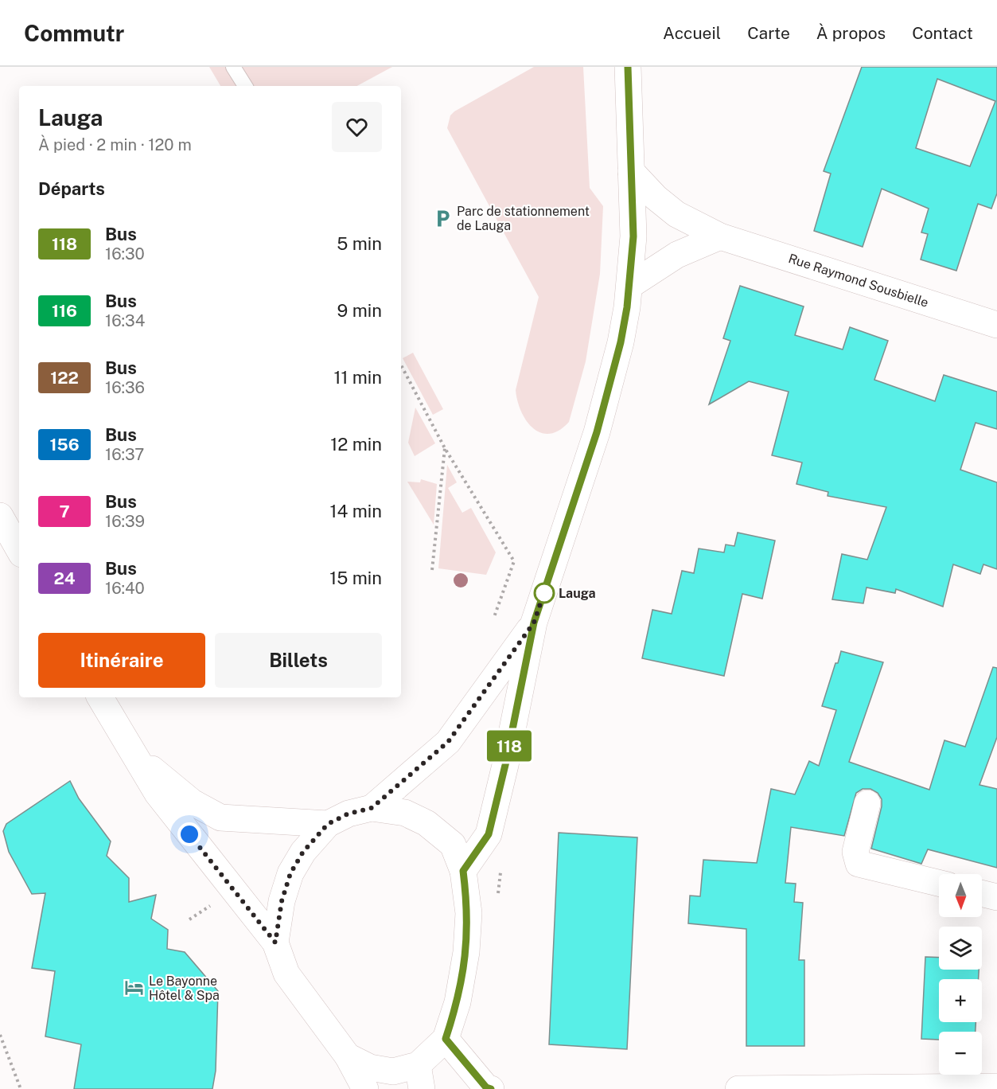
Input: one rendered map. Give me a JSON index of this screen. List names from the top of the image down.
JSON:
{
  "streets": {
    "street": ["Rue Raymond Sousbielle"]
  },
  "places": {
    "parking": ["Parc de stationnement de Lauga"],
    "other": ["Lauga"],
    "hotel": ["Le Bayonne Hôtel & Spa"]
  },
  "lines": ["bus line 118"],
  "north": "bottom",
  "page": {
    "header": "Commutr",
    "nav": [
      "Accueil",
      "Carte",
      "À propos",
      "Contact"
    ],
    "on_map": "118",
    "heading": [
      ["Lauga", "À pied · 2 min · 120 m"],
      "Départs"
    ],
    "list": [
      {
        "mark": "118",
        "name": "Bus",
        "note": "16:30",
        "value": "5 min"
      },
      {
        "mark": "116",
        "name": "Bus",
        "note": "16:34",
        "value": "9 min"
      },
      {
        "mark": "122",
        "name": "Bus",
        "note": "16:36",
        "value": "11 min"
      },
      {
        "mark": "156",
        "name": "Bus",
        "note": "16:37",
        "value": "12 min"
      },
      {
        "mark": "7",
        "name": "Bus",
        "note": "16:39",
        "value": "14 min"
      },
      {
        "mark": "24",
        "name": "Bus",
        "note": "16:40",
        "value": "15 min"
      }
    ],
    "buttons": ["Itinéraire", "Billets"],
    "map_buttons": ["+", "−"]
  }
}
